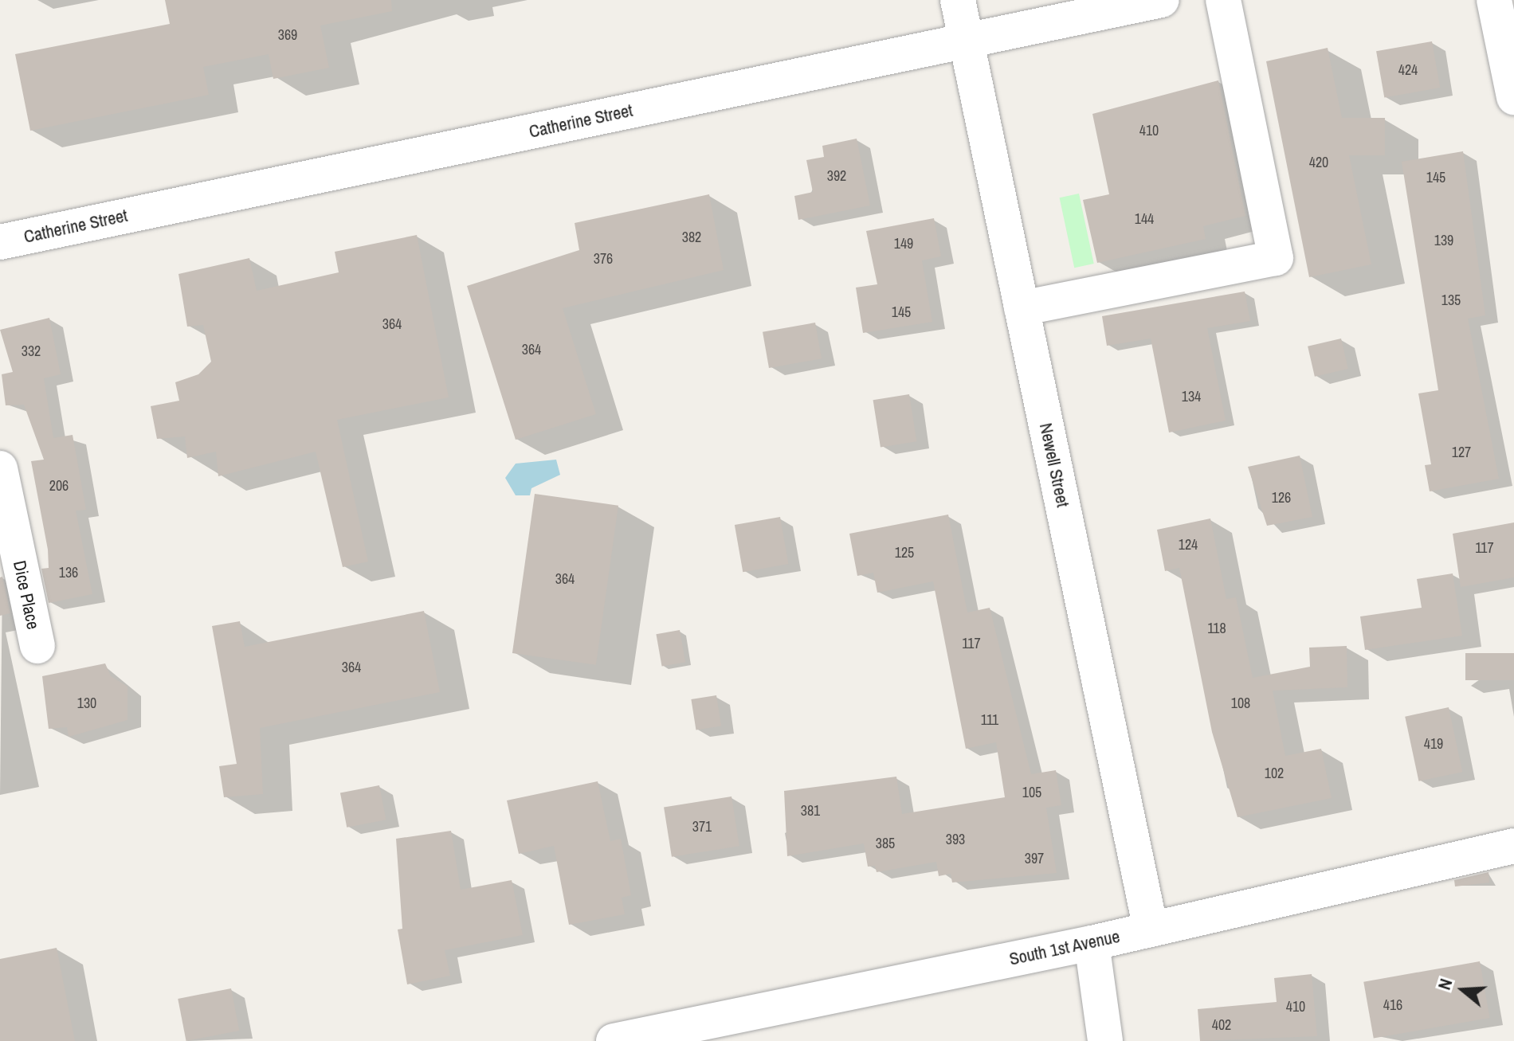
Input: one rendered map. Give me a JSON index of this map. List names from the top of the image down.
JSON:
{
  "streets": {
    "street": [
      "Catherine Street",
      "Newell Street",
      "Dice Place",
      "South 1st Avenue"
    ]
  },
  "crossings": [
    ["Catherine Street", "Newell Street"],
    ["Newell Street", "South 1st Avenue"]
  ],
  "house_numbers": [
    "369",
    "424",
    "410",
    "420",
    "392",
    "145",
    "144",
    "382",
    "139",
    "149",
    "376",
    "135",
    "145",
    "364",
    "364",
    "332",
    "134",
    "127",
    "206",
    "126",
    "124",
    "117",
    "125",
    "136",
    "364",
    "118",
    "117",
    "364",
    "130",
    "108",
    "111",
    "419",
    "102",
    "105",
    "381",
    "371",
    "393",
    "385",
    "397",
    "416",
    "410",
    "402"
  ],
  "north": "left"
}
